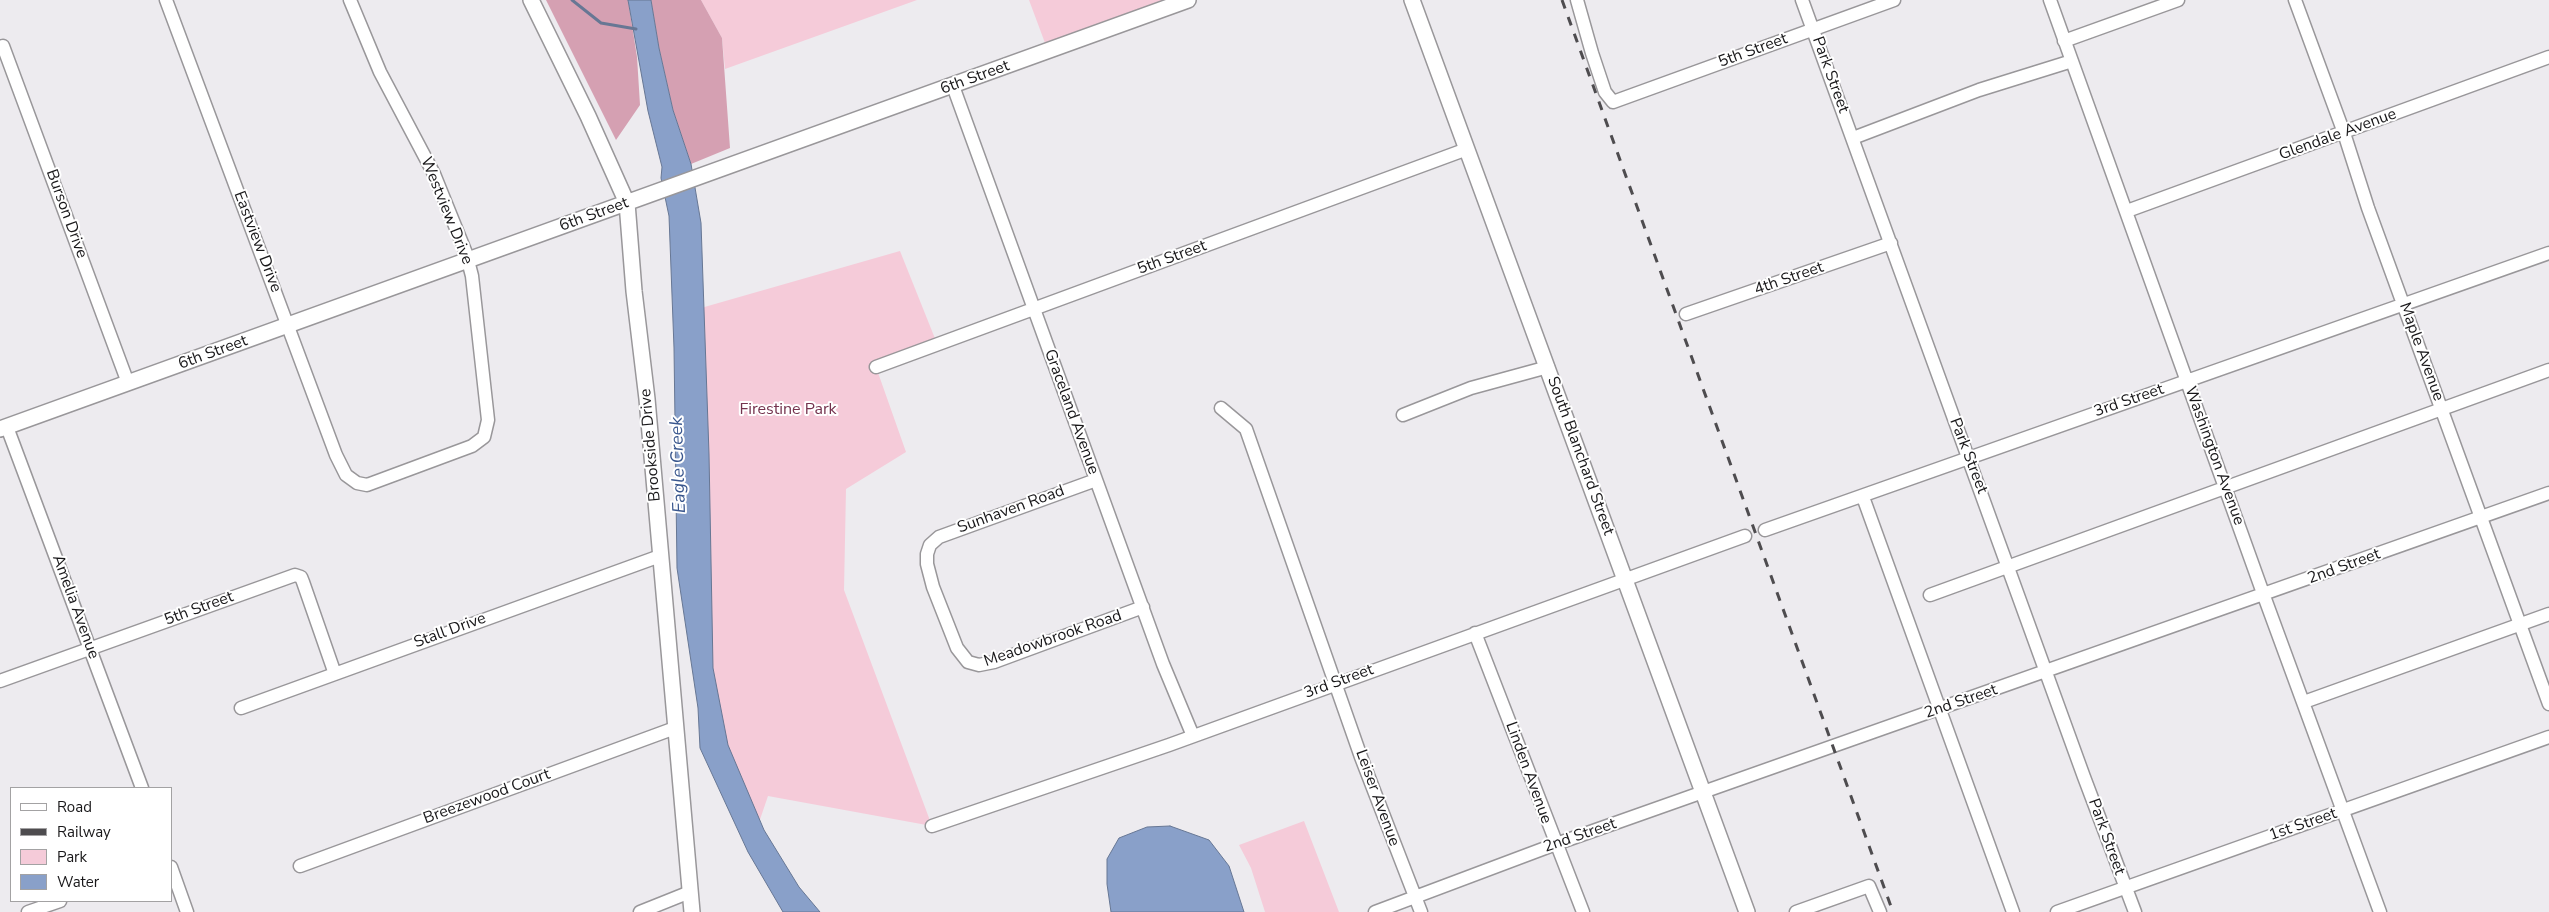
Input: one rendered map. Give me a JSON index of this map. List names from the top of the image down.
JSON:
{
  "streets": {
    "street": [
      "5th Street",
      "Park Street",
      "6th Street",
      "Glendale Avenue",
      "Westview Drive",
      "Burson Drive",
      "Eastview Drive",
      "4th Street",
      "Maple Avenue",
      "3rd Street",
      "Graceland Avenue",
      "Brookside Drive",
      "South Blanchard Street",
      "Washington Avenue",
      "Sunhaven Road",
      "2nd Street",
      "Amelia Avenue",
      "Stall Drive",
      "Meadowbrook Road",
      "Linden Avenue",
      "Breezewood Court",
      "Leiser Avenue",
      "1st Street"
    ]
  },
  "crossings": [
    ["5th Street", "Park Street"],
    ["5th Street", "Graceland Avenue"],
    ["5th Street", "South Blanchard Street"],
    ["5th Street", "Amelia Avenue"],
    ["5th Street", "Stall Drive"],
    ["Park Street", "4th Street"],
    ["Park Street", "3rd Street"],
    ["Park Street", "2nd Street"],
    ["Park Street", "1st Street"],
    ["6th Street", "Westview Drive"],
    ["6th Street", "Burson Drive"],
    ["6th Street", "Eastview Drive"],
    ["6th Street", "Graceland Avenue"],
    ["6th Street", "Brookside Drive"],
    ["6th Street", "Amelia Avenue"],
    ["Glendale Avenue", "Maple Avenue"],
    ["Glendale Avenue", "Washington Avenue"],
    ["Westview Drive", "Eastview Drive"],
    ["Maple Avenue", "3rd Street"],
    ["Maple Avenue", "2nd Street"],
    ["3rd Street", "Graceland Avenue"],
    ["3rd Street", "South Blanchard Street"],
    ["3rd Street", "Washington Avenue"],
    ["3rd Street", "Linden Avenue"],
    ["3rd Street", "Leiser Avenue"],
    ["Graceland Avenue", "Sunhaven Road"],
    ["Graceland Avenue", "Meadowbrook Road"],
    ["Brookside Drive", "Stall Drive"],
    ["Brookside Drive", "Breezewood Court"],
    ["South Blanchard Street", "2nd Street"],
    ["Washington Avenue", "2nd Street"],
    ["Washington Avenue", "1st Street"],
    ["Sunhaven Road", "Meadowbrook Road"],
    ["2nd Street", "Linden Avenue"],
    ["2nd Street", "Leiser Avenue"]
  ],
  "water": ["Eagle Creek"],
  "parks": ["Firestine Park"],
  "legend": [
    "Road",
    "Railway",
    "Park",
    "Water"
  ]
}
